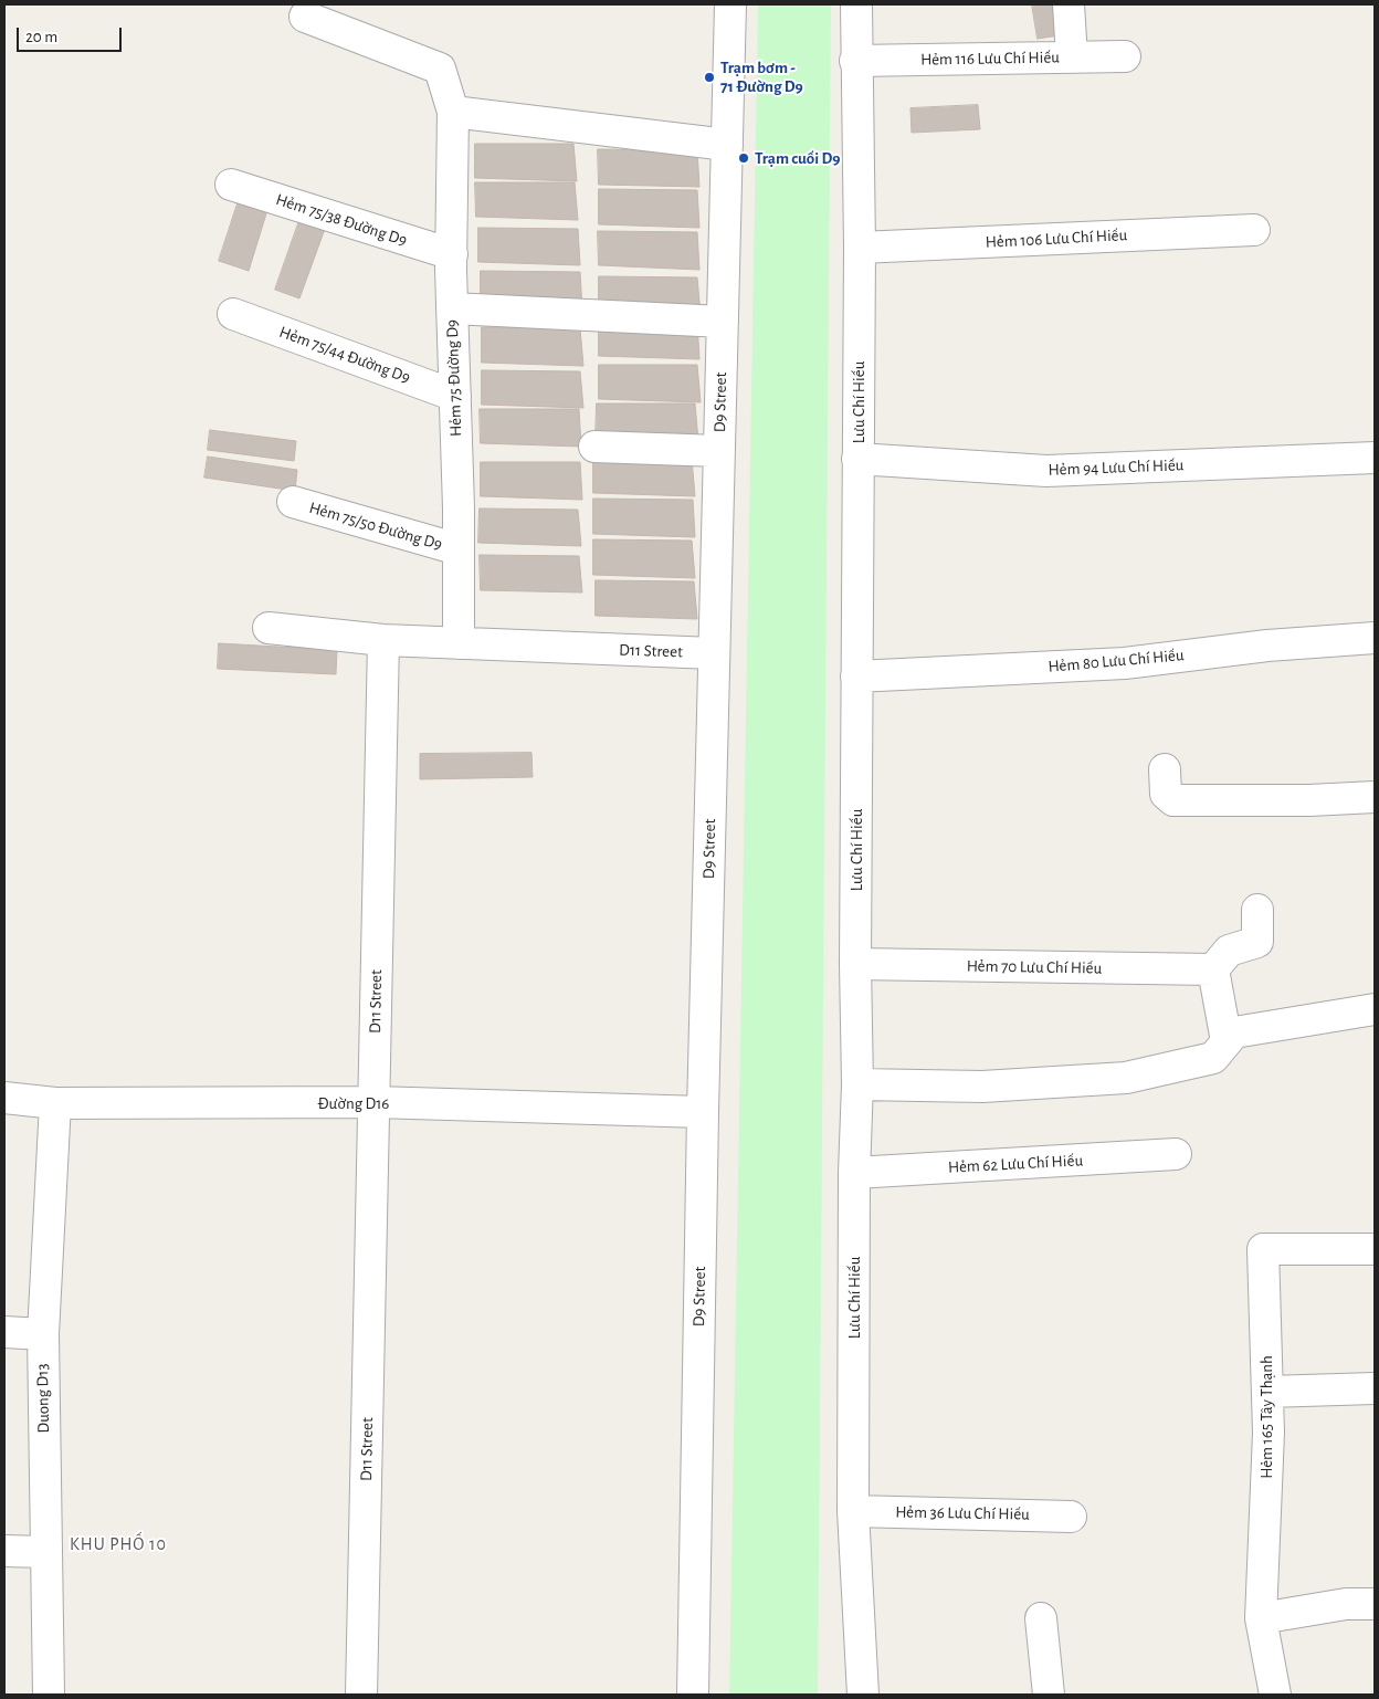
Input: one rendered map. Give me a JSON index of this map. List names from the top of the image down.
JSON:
{
  "streets": {
    "street": [
      "Hẻm 116 Lưu Chí Hiếu",
      "Hẻm 75/38 Đường D9",
      "Hẻm 106 Lưu Chí Hiếu",
      "Hẻm 75/44 Đường D9",
      "Hẻm 75 Đường D9",
      "D9 Street",
      "Lưu Chí Hiếu",
      "Hẻm 94 Lưu Chí Hiếu",
      "Hẻm 75/50 Đường D9",
      "D11 Street",
      "Hẻm 80 Lưu Chí Hiếu",
      "Hẻm 70 Lưu Chí Hiếu",
      "Đường D16",
      "Hẻm 62 Lưu Chí Hiếu",
      "Duong D13",
      "Hẻm 165 Tây Thạnh",
      "Hẻm 36 Lưu Chí Hiếu"
    ]
  },
  "crossings": [
    ["Hẻm 116 Lưu Chí Hiếu", "Lưu Chí Hiếu"],
    ["Hẻm 75/38 Đường D9", "Hẻm 75 Đường D9"],
    ["Hẻm 106 Lưu Chí Hiếu", "Lưu Chí Hiếu"],
    ["Hẻm 75/44 Đường D9", "Hẻm 75 Đường D9"],
    ["Hẻm 75 Đường D9", "Hẻm 75/50 Đường D9"],
    ["Hẻm 75 Đường D9", "D11 Street"],
    ["D9 Street", "D11 Street"],
    ["D9 Street", "Đường D16"],
    ["Lưu Chí Hiếu", "Hẻm 94 Lưu Chí Hiếu"],
    ["Lưu Chí Hiếu", "Hẻm 80 Lưu Chí Hiếu"],
    ["Lưu Chí Hiếu", "Hẻm 70 Lưu Chí Hiếu"],
    ["Lưu Chí Hiếu", "Hẻm 62 Lưu Chí Hiếu"],
    ["Lưu Chí Hiếu", "Hẻm 36 Lưu Chí Hiếu"],
    ["D11 Street", "Đường D16"],
    ["Đường D16", "Duong D13"]
  ],
  "districts": ["KHU PHỐ 10"],
  "places": ["Trạm bơm - 71 Đường D9", "Trạm cuối D9"],
  "scale_bar": "20 m"
}
